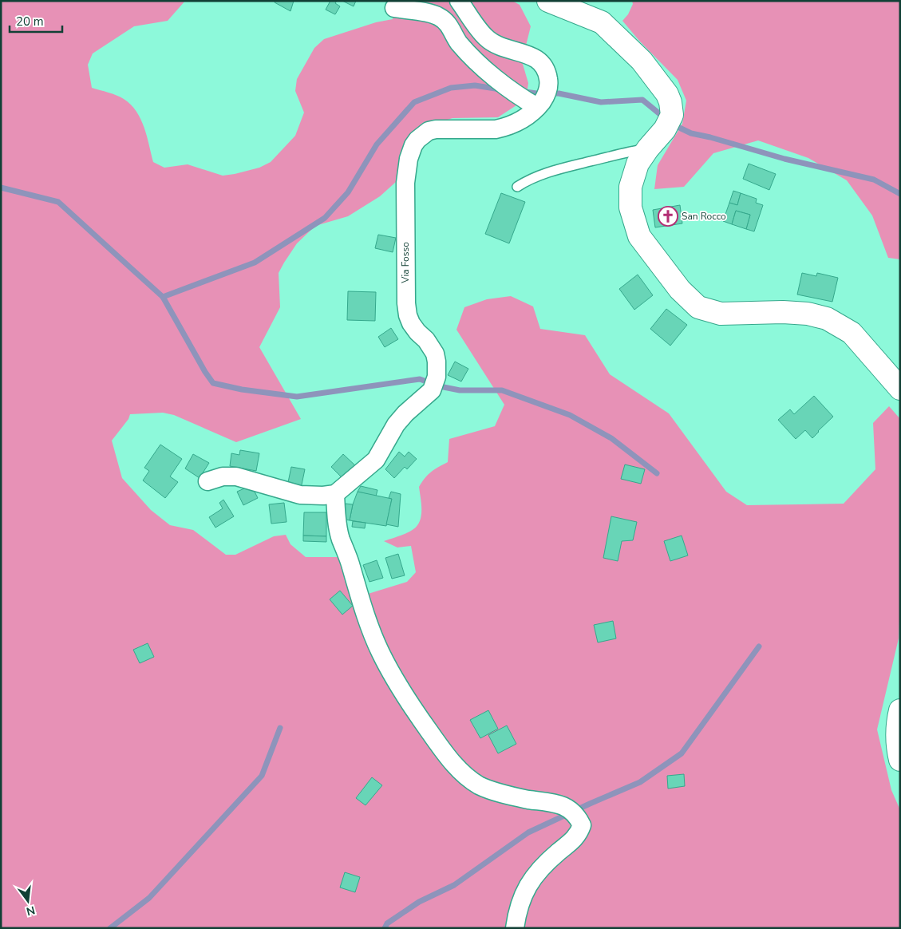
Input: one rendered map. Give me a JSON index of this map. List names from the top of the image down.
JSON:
{
  "streets": {
    "street": ["Via Fosso"]
  },
  "places": {
    "church": ["San Rocco"]
  },
  "scale_bar": "20 m",
  "north": "bottom"
}
